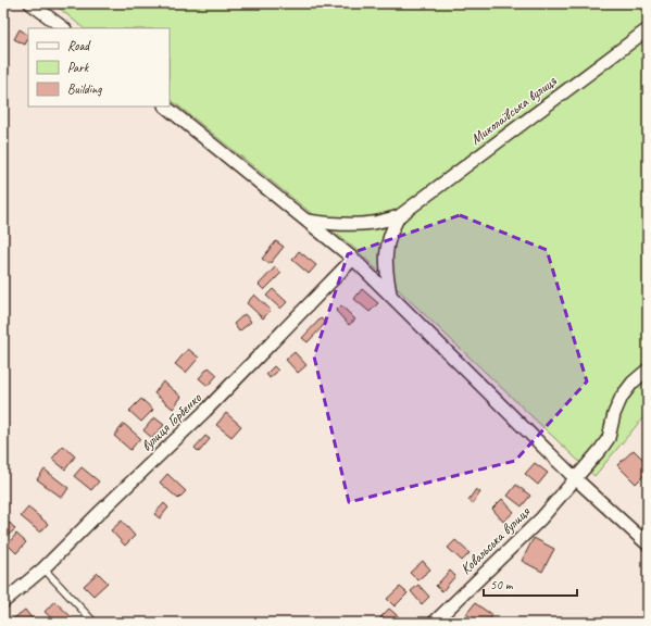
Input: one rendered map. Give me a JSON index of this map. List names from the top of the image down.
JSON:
{
  "streets": {
    "street": ["Миколаївська вулиця", "вулиця Горбенко", "Ковальська вулиця"]
  },
  "legend": ["Road", "Park", "Building"],
  "scale_bar": "50 m"
}
